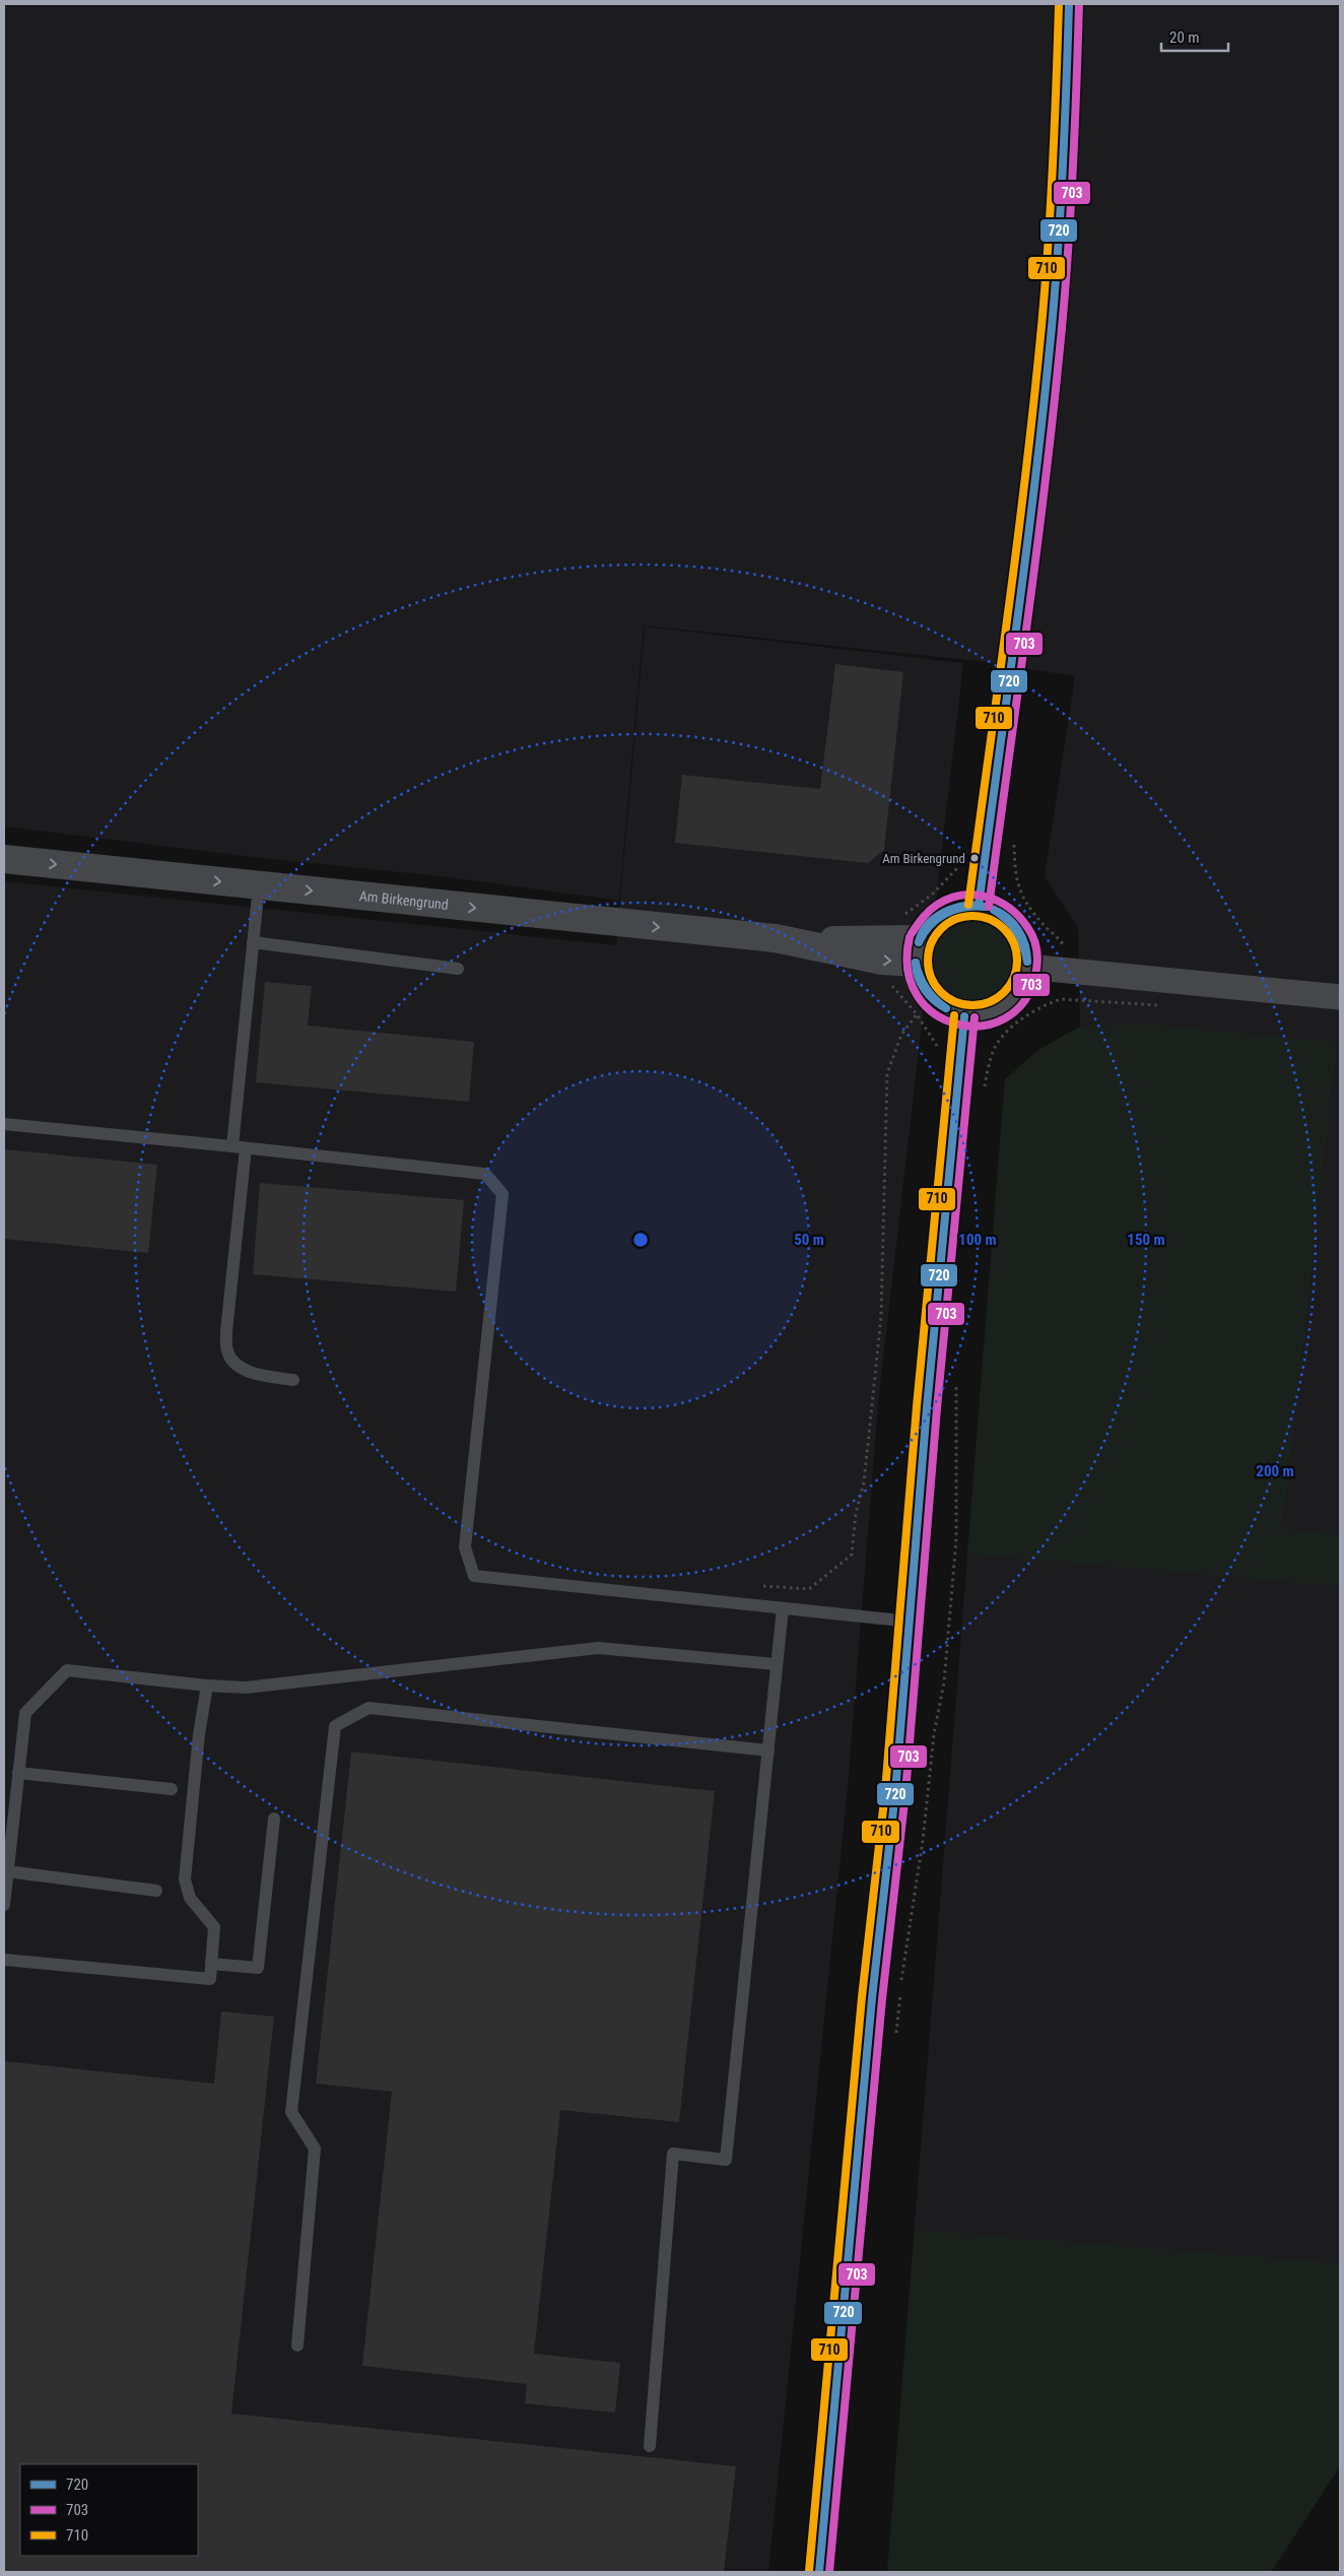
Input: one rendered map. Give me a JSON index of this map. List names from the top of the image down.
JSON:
{
  "streets": {
    "street": ["Am Birkengrund"]
  },
  "one_way": ["Am Birkengrund"],
  "places": ["Am Birkengrund"],
  "lines": ["transit line 720", "transit line 703", "transit line 710"],
  "legend": ["720", "703", "710"],
  "scale_bar": "20 m",
  "rings": [
    "50 m",
    "100 m",
    "150 m",
    "200 m"
  ]
}
